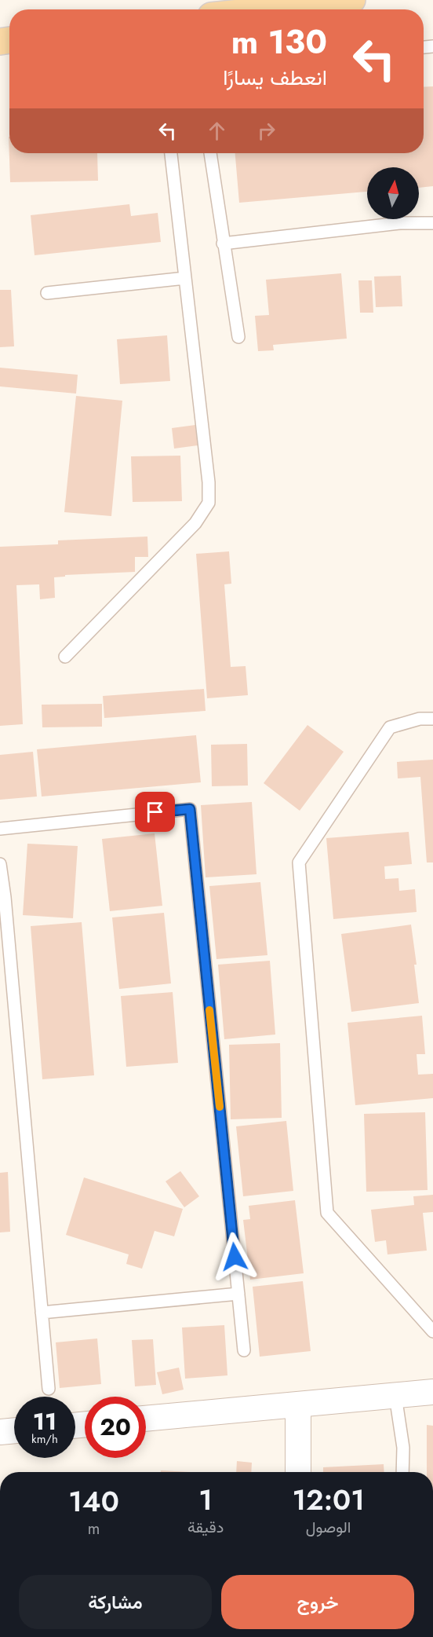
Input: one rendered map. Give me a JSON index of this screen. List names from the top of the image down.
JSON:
{
  "north": "top",
  "page": {
    "turn": ["130 m", "انعطف يسارًا"],
    "speed": "11 km/h",
    "limit": "20",
    "eta": [
      "12:01",
      "الوصول",
      "1",
      "دقيقة",
      "140",
      "m"
    ],
    "buttons": ["خروج", "مشاركة"]
  }
}
